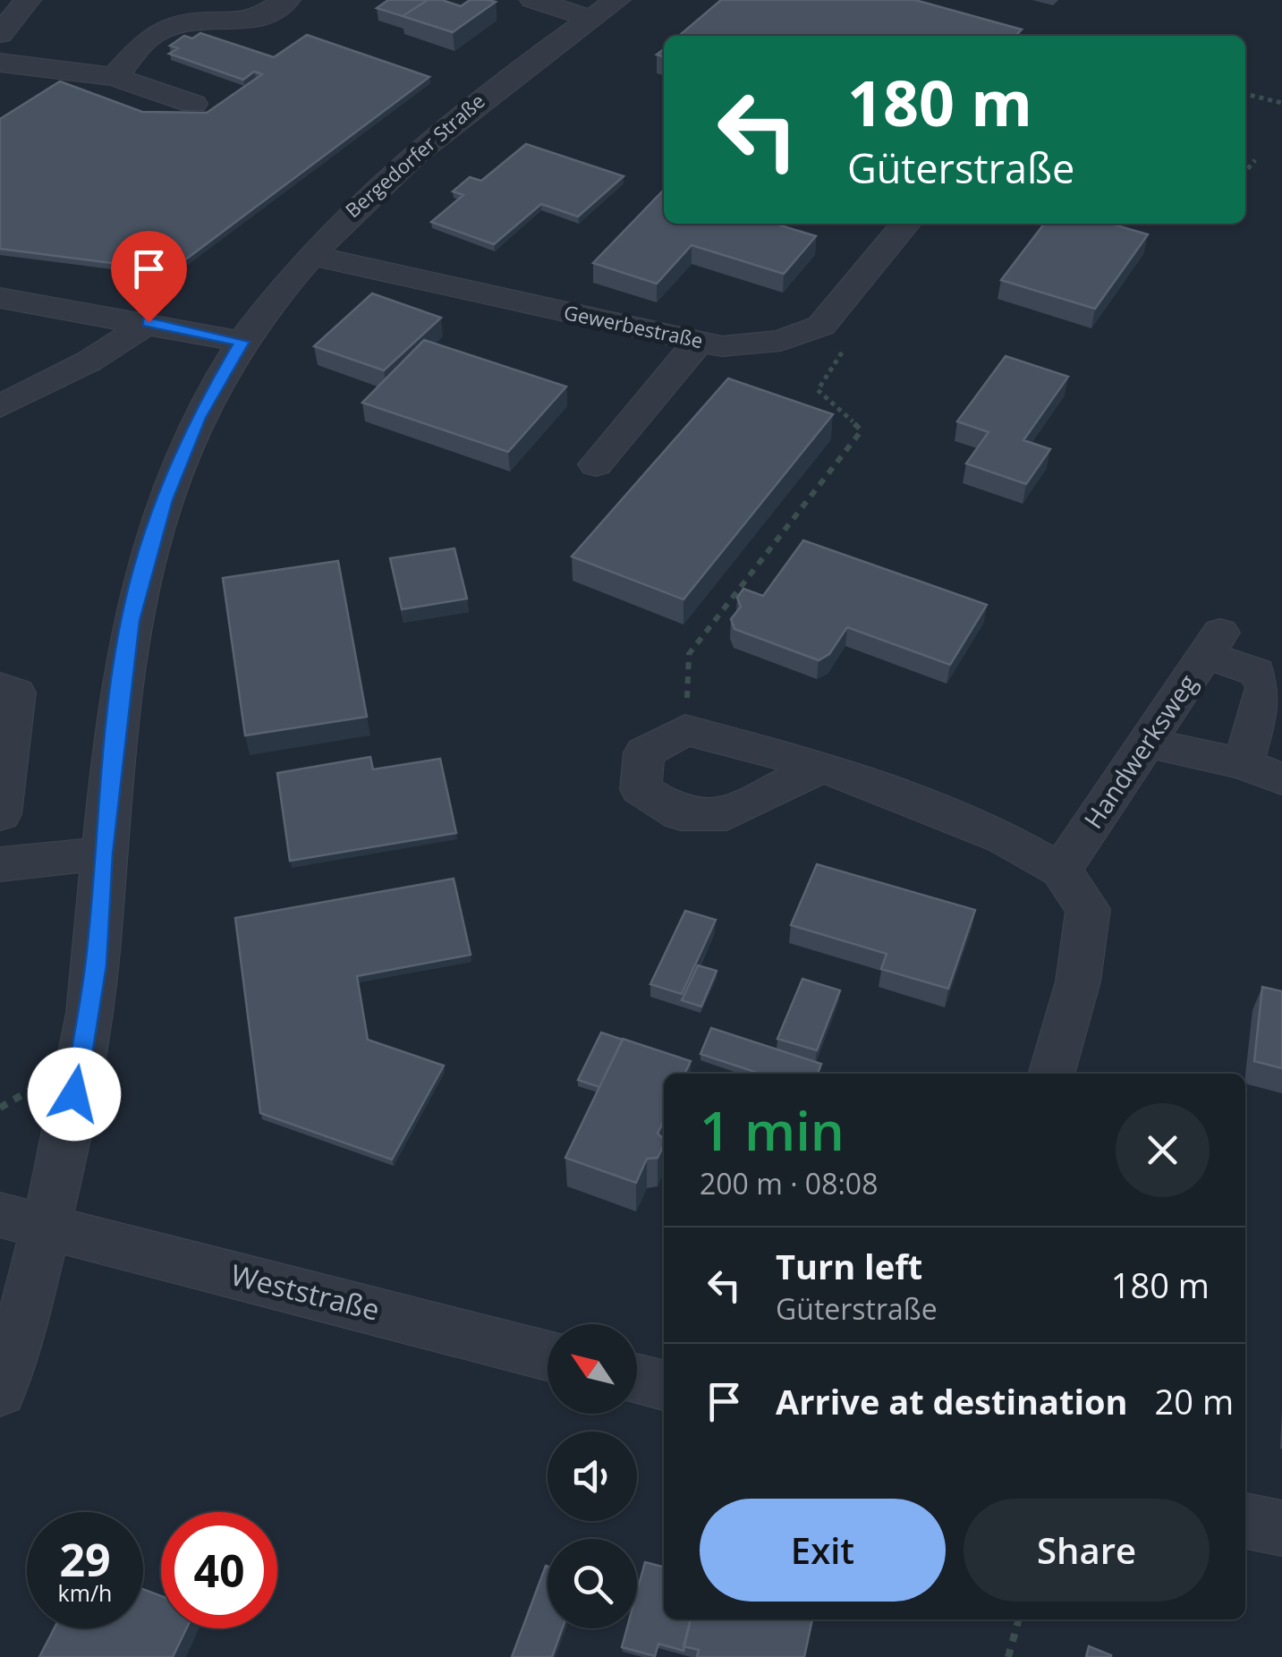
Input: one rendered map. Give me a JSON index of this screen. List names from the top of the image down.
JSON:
{
  "streets": {
    "street": [
      "Bergedorfer Straße",
      "Gewerbestraße",
      "Handwerksweg",
      "Weststraße"
    ]
  },
  "crossings": [
    ["Bergedorfer Straße", "Gewerbestraße"],
    ["Bergedorfer Straße", "Weststraße"]
  ],
  "north": "top left",
  "page": {
    "turn": ["180 m", "Güterstraße"],
    "heading": ["1 min", "200 m · 08:08"],
    "list": [
      {
        "name": "Turn left",
        "note": "Güterstraße",
        "value": "180 m"
      },
      {
        "name": "Arrive at destination",
        "value": "20 m"
      }
    ],
    "buttons": ["Exit", "Share"],
    "speed": "29 km/h",
    "limit": "40"
  }
}
